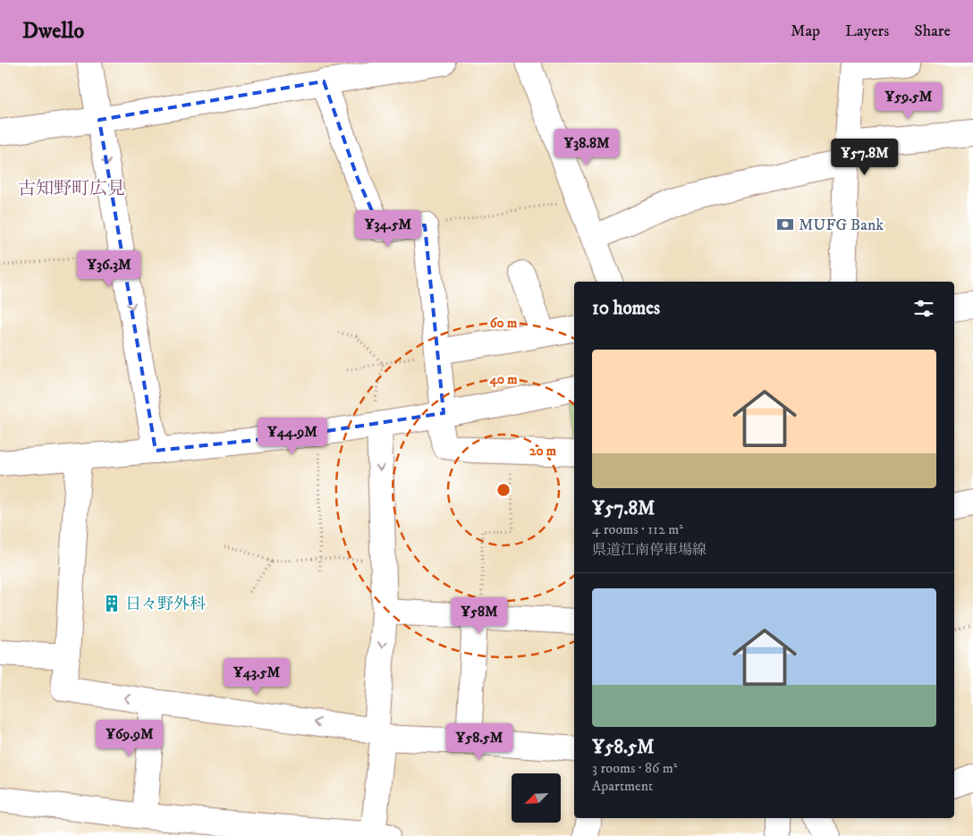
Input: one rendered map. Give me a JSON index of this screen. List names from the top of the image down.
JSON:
{
  "districts": ["古知野町広見"],
  "places": {
    "bank": ["MUFG Bank"],
    "building": ["日々野外科"]
  },
  "north": "bottom left",
  "page": {
    "header": "Dwello",
    "nav": ["Map", "Layers", "Share"],
    "price": [
      "¥59.5M",
      "¥38.8M",
      "¥57.8M",
      "¥34.5M",
      "¥36.3M",
      "¥44.9M",
      "¥58M",
      "¥43.5M",
      "¥69.9M",
      "¥58.5M"
    ],
    "heading": "10 homes",
    "list": [
      {
        "name": "¥57.8M",
        "note": "4 rooms · 112 m² · 県道江南停車場線"
      },
      {
        "name": "¥58.5M",
        "note": "3 rooms · 86 m² · Apartment"
      }
    ]
  },
  "rings": ["60 m", "40 m", "20 m"]
}
